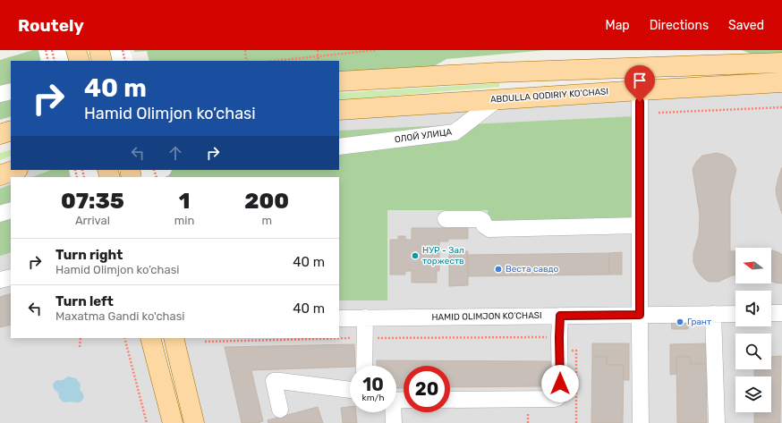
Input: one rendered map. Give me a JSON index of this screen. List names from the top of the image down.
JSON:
{
  "streets": {
    "main road": ["ABDULLA QODIRIY KO'CHASI"],
    "street": ["ОЛОЙ УЛИЦА", "HAMID OLIMJON KO’CHASI"]
  },
  "crossings": [
    ["ABDULLA QODIRIY KO'CHASI", "ОЛОЙ УЛИЦА"]
  ],
  "places": ["НУР - Зал торжеств", "Веста савдо", "Грант"],
  "north": "left",
  "page": {
    "header": "Routely",
    "nav": ["Map", "Directions", "Saved"],
    "turn": ["40 m", "Hamid Olimjon ko’chasi"],
    "eta": [
      "07:35",
      "Arrival",
      "1",
      "min",
      "200",
      "m"
    ],
    "list": [
      {
        "name": "Turn right",
        "note": "Hamid Olimjon ko’chasi",
        "value": "40 m"
      },
      {
        "name": "Turn left",
        "note": "Maxatma Gandi ko'chasi",
        "value": "40 m"
      }
    ],
    "speed": "10 km/h",
    "limit": "20"
  }
}
